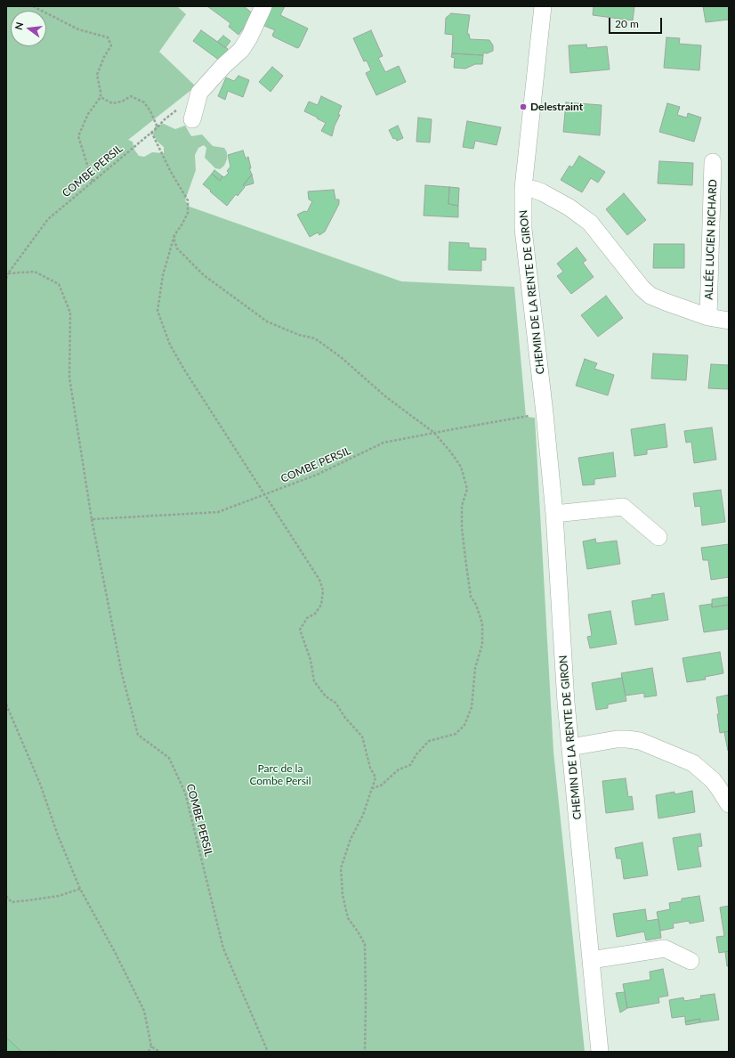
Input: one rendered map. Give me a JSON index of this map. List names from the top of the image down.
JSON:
{
  "streets": {
    "street": ["ALLÉE LUCIEN RICHARD", "CHEMIN DE LA RENTE DE GIRON"],
    "path": ["COMBE PERSIL"]
  },
  "crossings": [
    ["COMBE PERSIL", "CHEMIN DE LA RENTE DE GIRON"]
  ],
  "parks": ["Parc de la Combe Persil"],
  "places": ["Delestraint"],
  "scale_bar": "20 m",
  "north": "left"
}
